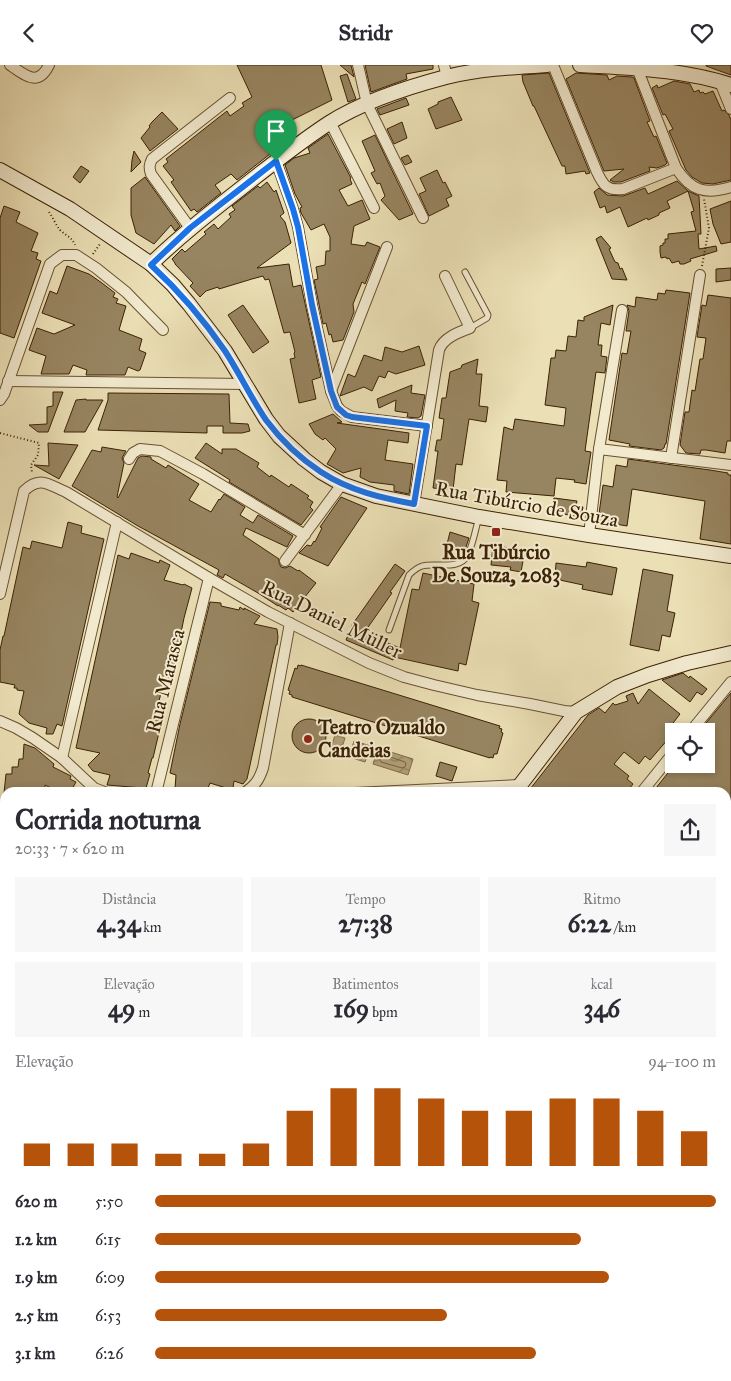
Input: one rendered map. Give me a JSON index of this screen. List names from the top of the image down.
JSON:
{
  "streets": {
    "street": ["Rua Tibúrcio de Souza", "Rua Daniel Müller", "Rua Marasca"]
  },
  "crossings": [
    ["Rua Daniel Müller", "Rua Marasca"]
  ],
  "places": {
    "transit": ["Rua Tibúrcio De Souza, 2083"],
    "other": ["Teatro Ozualdo Candeias"]
  },
  "page": {
    "header": "Stridr",
    "heading": ["Corrida noturna", "20:33 · 7 × 620 m"],
    "stats": [
      ["Distância", "4.34 km"],
      ["Tempo", "27:38"],
      ["Ritmo", "6:22 /km"],
      ["Elevação", "49 m"],
      ["Batimentos", "169 bpm"],
      ["kcal", "346"]
    ],
    "chart": ["Elevação", "94–100 m"],
    "list": [
      {
        "name": "620 m",
        "note": "5:50"
      },
      {
        "name": "1.2 km",
        "note": "6:15"
      },
      {
        "name": "1.9 km",
        "note": "6:09"
      },
      {
        "name": "2.5 km",
        "note": "6:53"
      },
      {
        "name": "3.1 km",
        "note": "6:26"
      }
    ]
  }
}
